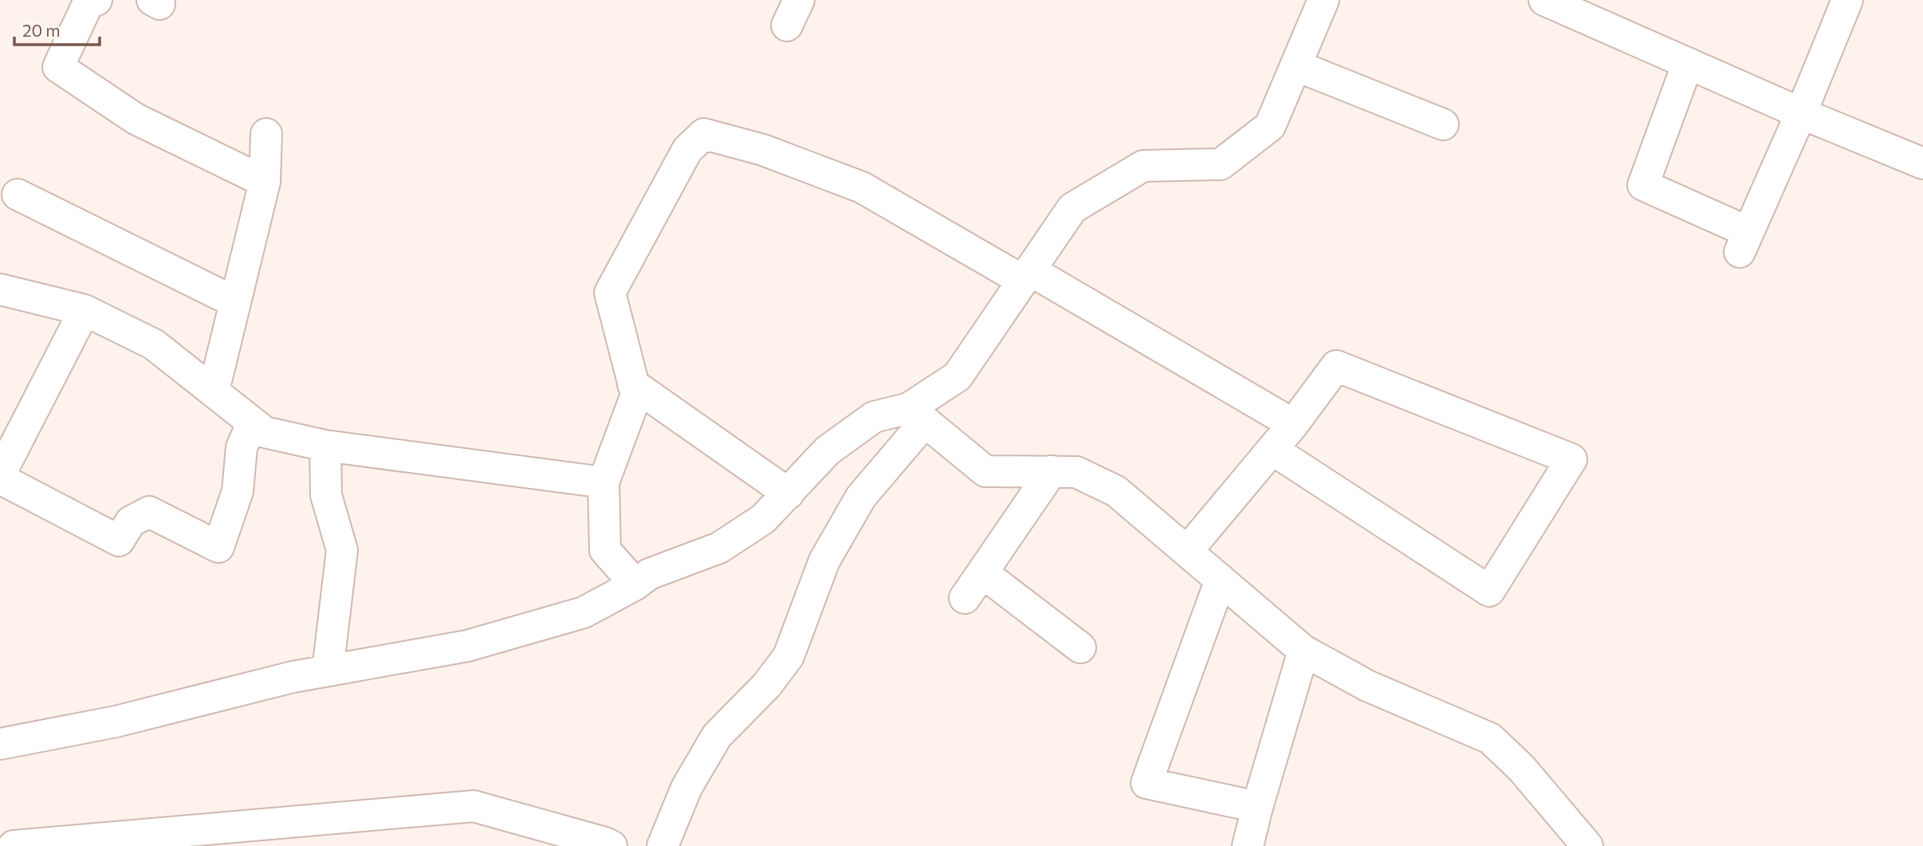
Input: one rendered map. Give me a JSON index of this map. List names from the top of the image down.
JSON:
{
  "scale_bar": "20 m"
}
